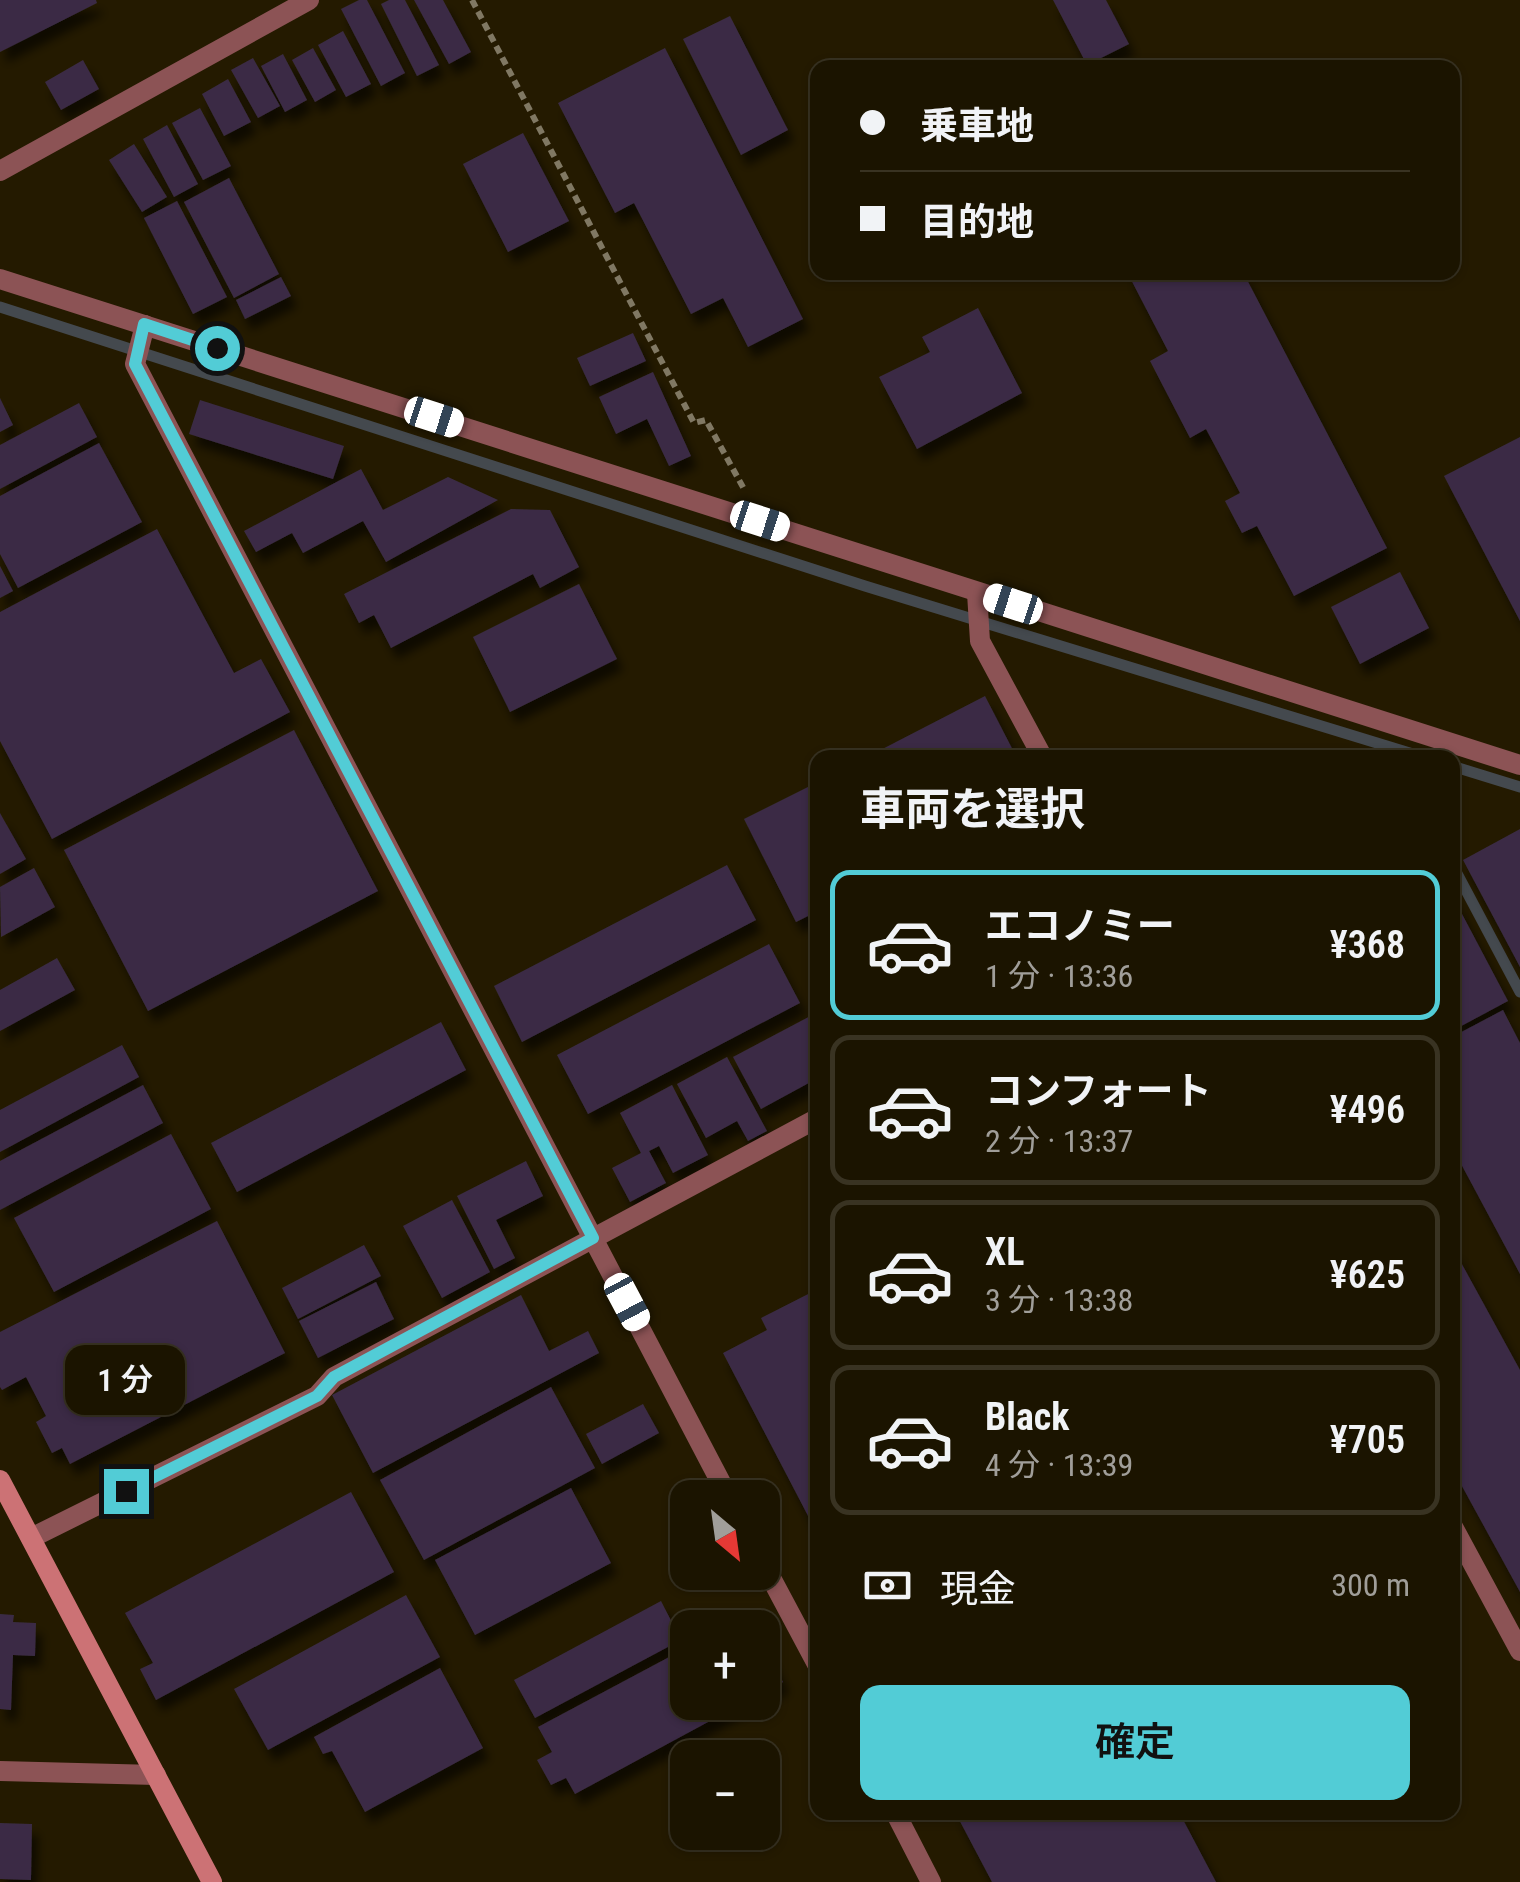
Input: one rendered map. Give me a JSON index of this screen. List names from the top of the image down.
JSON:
{
  "north": "bottom right",
  "page": {
    "banner": ["乗車地", "目的地"],
    "heading": "車両を選択",
    "list": [
      {
        "name": "エコノミー",
        "note": "1 分 · 13:36",
        "value": "¥368"
      },
      {
        "name": "コンフォート",
        "note": "2 分 · 13:37",
        "value": "¥496"
      },
      {
        "name": "XL",
        "note": "3 分 · 13:38",
        "value": "¥625"
      },
      {
        "name": "Black",
        "note": "4 分 · 13:39",
        "value": "¥705"
      }
    ],
    "bubble": "1 分",
    "map_buttons": ["+", "−"],
    "pay": ["現金", "300 m"],
    "buttons": "確定"
  }
}
